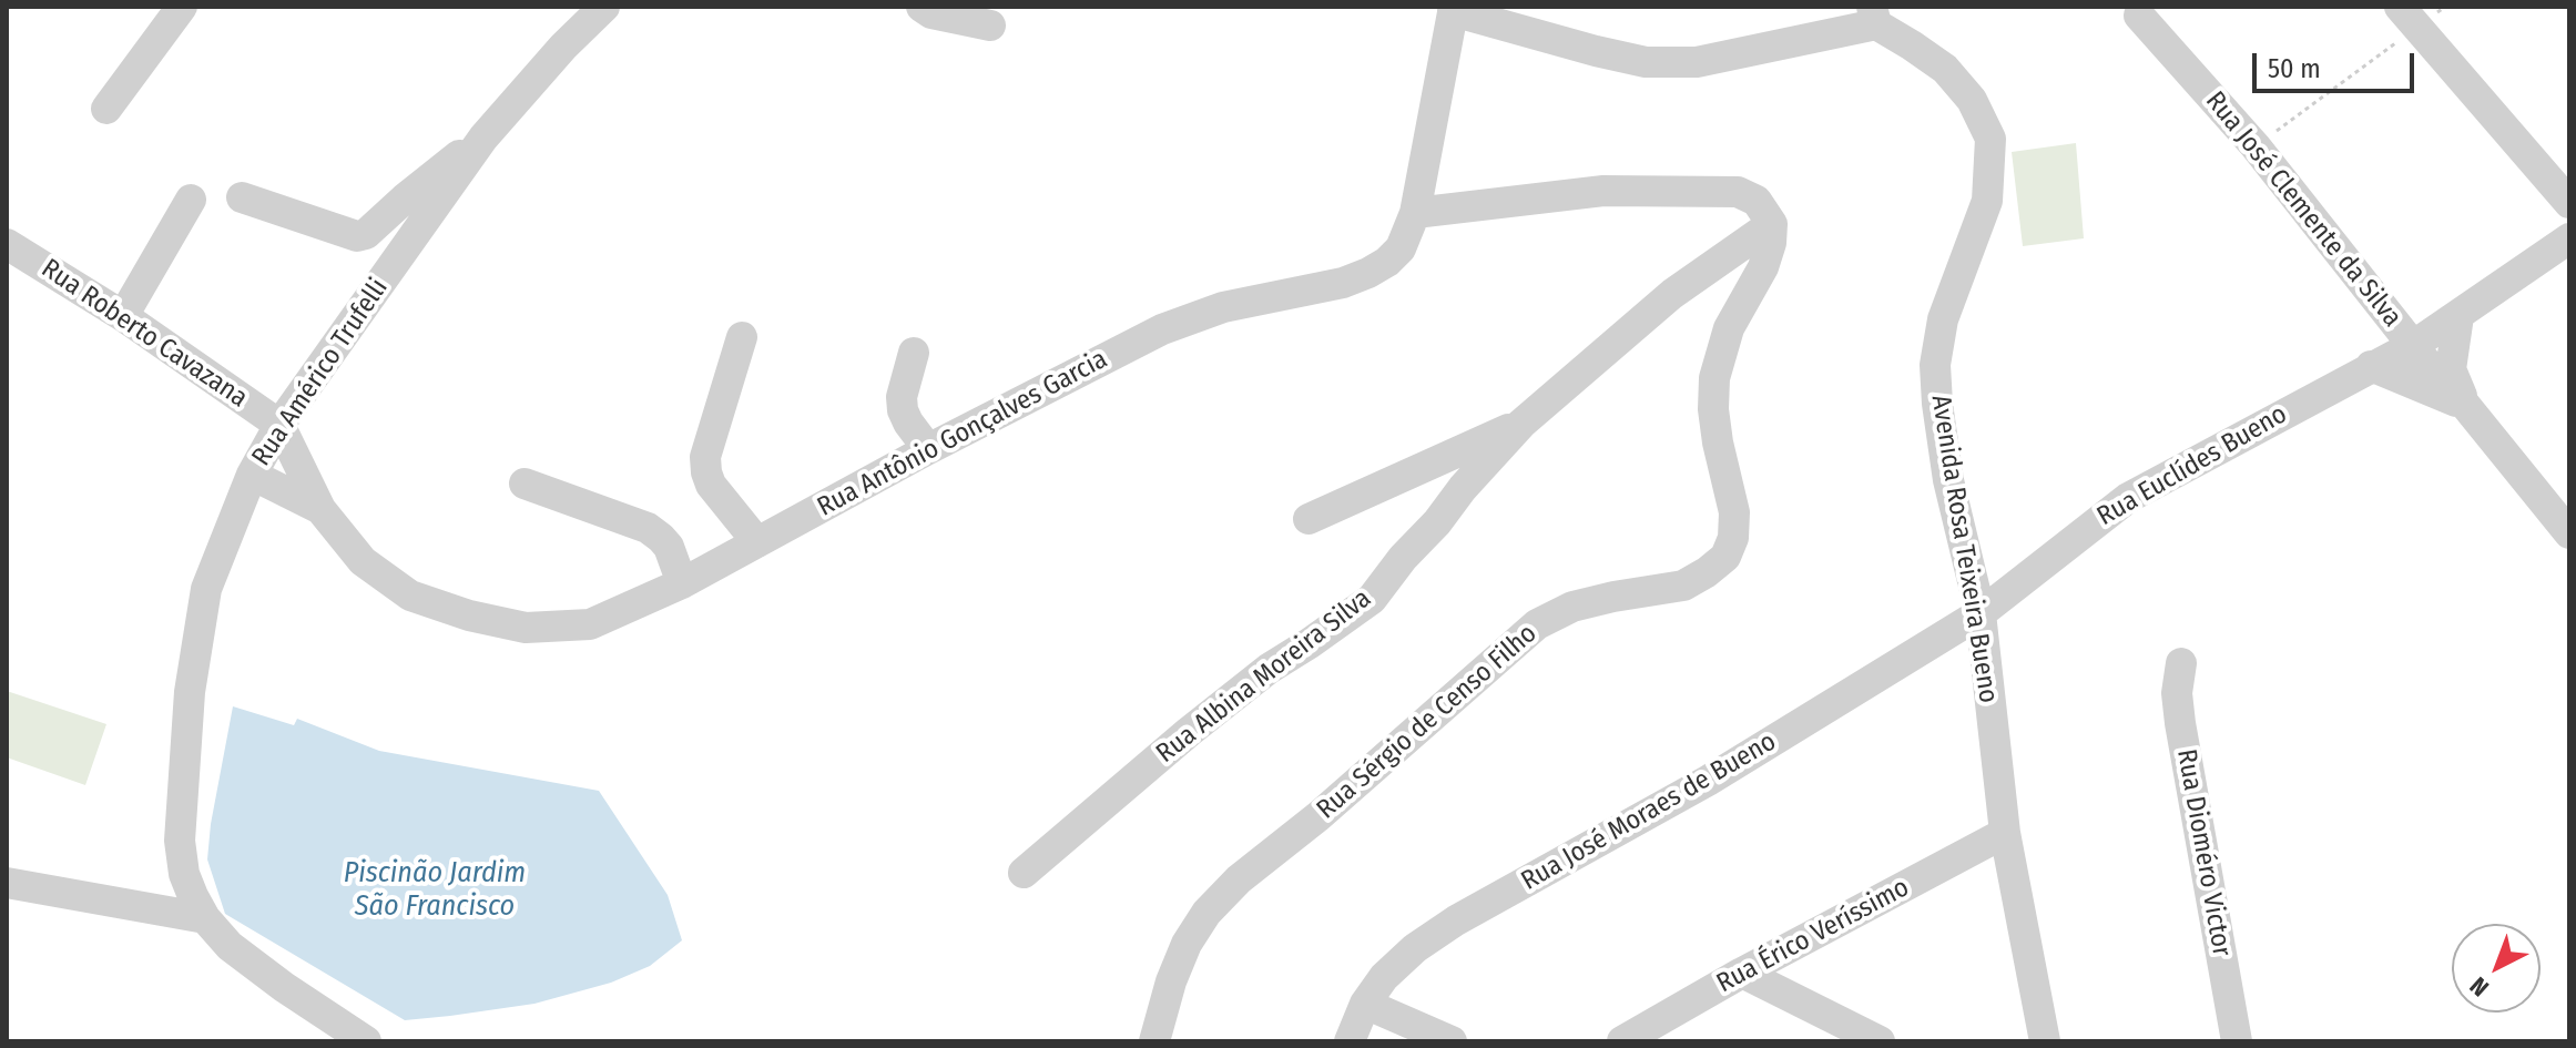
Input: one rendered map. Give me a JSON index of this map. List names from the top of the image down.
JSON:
{
  "streets": {
    "street": [
      "Rua José Clemente da Silva",
      "Rua Roberto Cavazana",
      "Rua Américo Trufelli",
      "Rua Antônio Gonçalves Garcia",
      "Rua Euclídes Bueno",
      "Avenida Rosa Teixeira Bueno",
      "Rua Albina Moreira Silva",
      "Rua Sérgio de Censo Filho",
      "Rua José Moraes de Bueno",
      "Rua Dioméro Victor",
      "Rua Érico Veríssimo"
    ]
  },
  "crossings": [
    ["Rua José Clemente da Silva", "Rua Euclídes Bueno"],
    ["Rua Roberto Cavazana", "Rua Américo Trufelli"],
    ["Rua Roberto Cavazana", "Rua Antônio Gonçalves Garcia"],
    ["Rua Américo Trufelli", "Rua Antônio Gonçalves Garcia"],
    ["Rua Euclídes Bueno", "Avenida Rosa Teixeira Bueno"],
    ["Rua Euclídes Bueno", "Rua José Moraes de Bueno"],
    ["Avenida Rosa Teixeira Bueno", "Rua José Moraes de Bueno"],
    ["Avenida Rosa Teixeira Bueno", "Rua Érico Veríssimo"],
    ["Rua Albina Moreira Silva", "Rua Sérgio de Censo Filho"]
  ],
  "water": ["Piscinão Jardim São Francisco"],
  "scale_bar": "50 m",
  "north": "bottom left"
}
